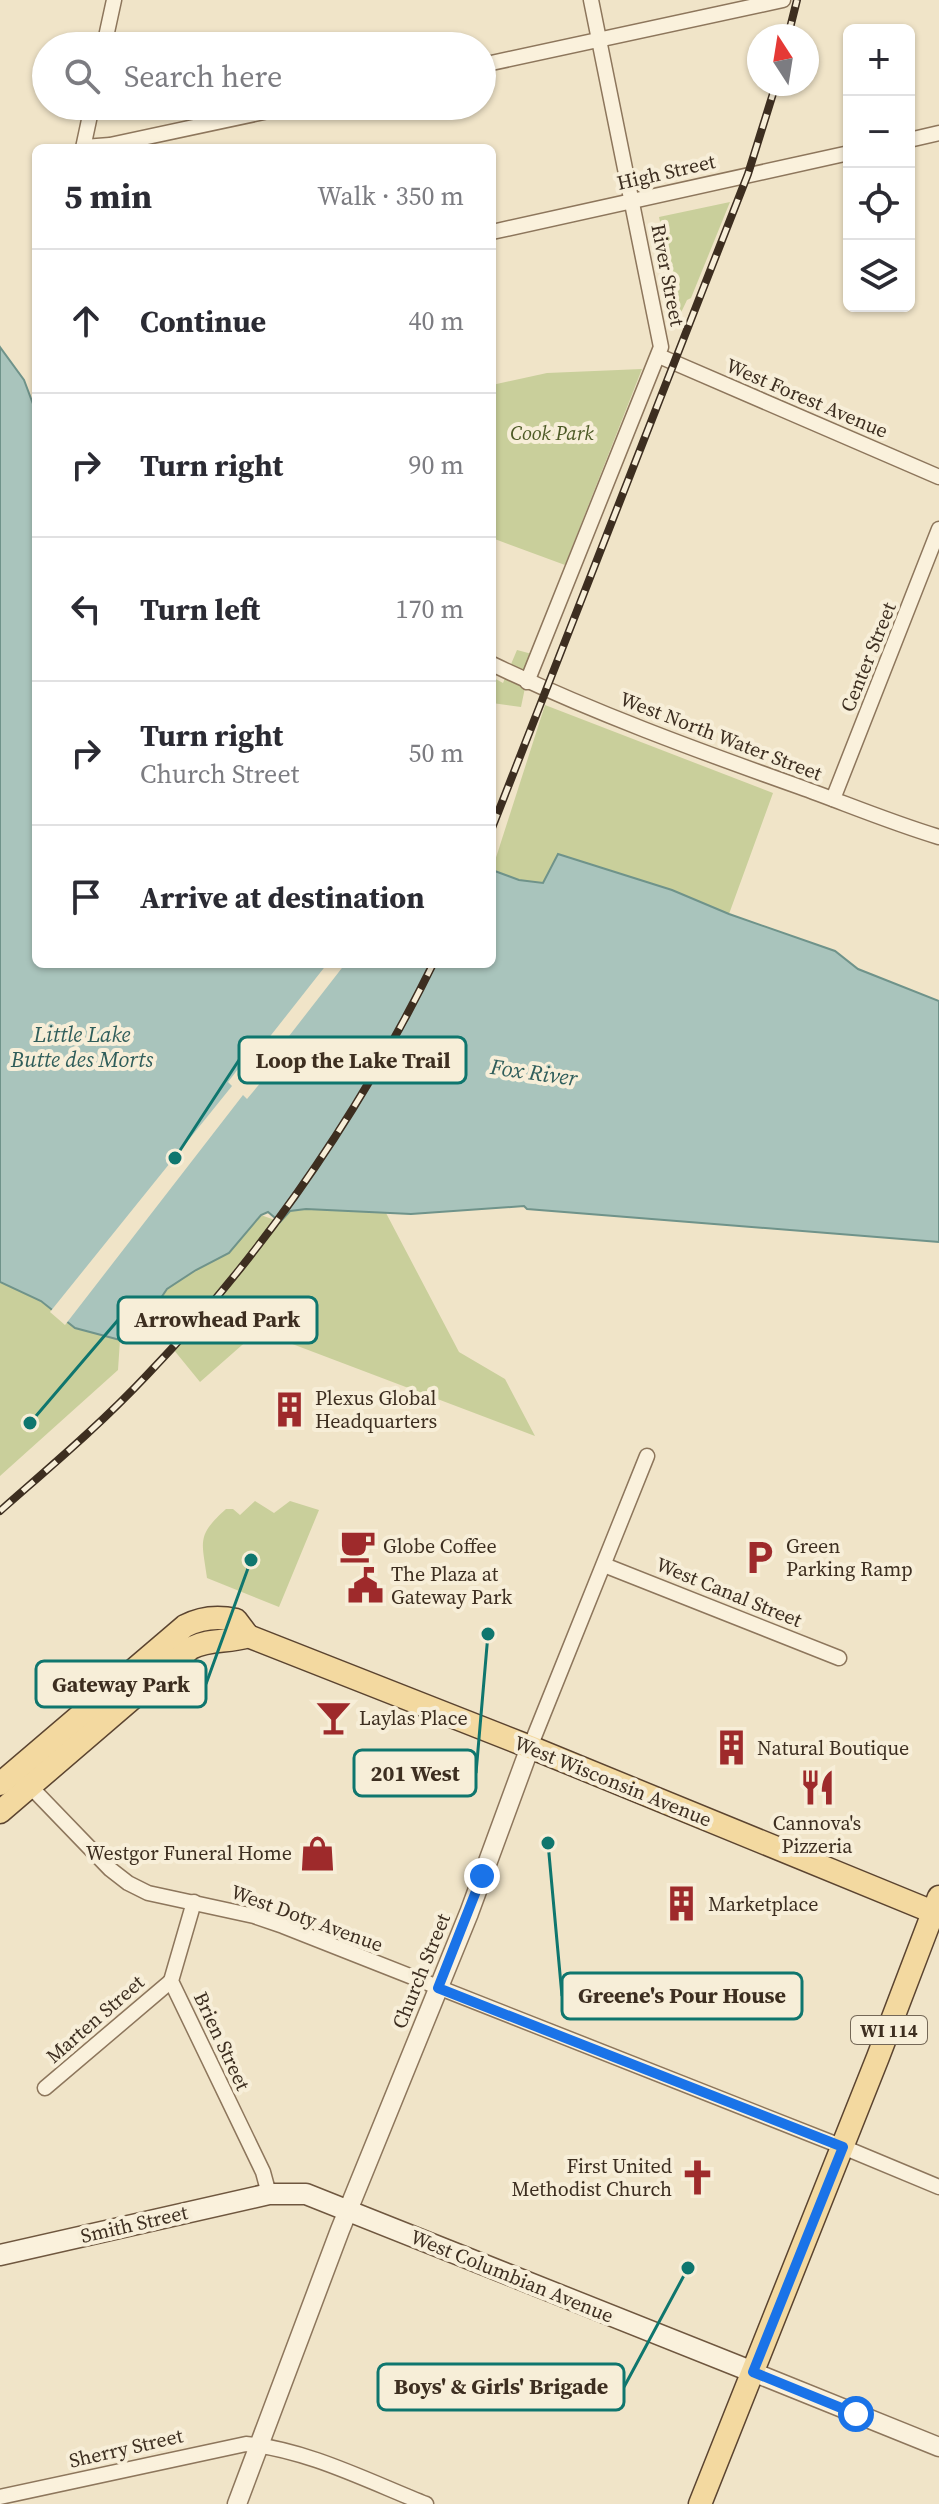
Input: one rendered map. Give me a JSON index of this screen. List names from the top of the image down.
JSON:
{
  "streets": {
    "main road": [
      "West Wisconsin Avenue",
      "WI 114",
      "Smith Street",
      "West Columbian Avenue"
    ],
    "street": [
      "High Street",
      "River Street",
      "West Forest Avenue",
      "Center Street",
      "West North Water Street",
      "West Canal Street",
      "West Doty Avenue",
      "Church Street",
      "Marten Street",
      "Brien Street",
      "Sherry Street"
    ]
  },
  "crossings": [
    ["High Street", "River Street"],
    ["River Street", "West Forest Avenue"],
    ["River Street", "West North Water Street"],
    ["Center Street", "West North Water Street"],
    ["West Canal Street", "Church Street"],
    ["West Wisconsin Avenue", "West Doty Avenue"],
    ["West Wisconsin Avenue", "Church Street"],
    ["West Wisconsin Avenue", "WI 114"],
    ["West Doty Avenue", "Church Street"],
    ["West Doty Avenue", "WI 114"],
    ["West Doty Avenue", "Brien Street"],
    ["Church Street", "West Columbian Avenue"],
    ["Church Street", "Sherry Street"],
    ["Marten Street", "Brien Street"],
    ["WI 114", "West Columbian Avenue"],
    ["Brien Street", "Smith Street"],
    ["Brien Street", "West Columbian Avenue"],
    ["Smith Street", "West Columbian Avenue"]
  ],
  "water": ["Little Lake Butte des Morts", "Fox River"],
  "parks": ["Cook Park"],
  "places": {
    "other": [
      "Loop the Lake Trail",
      "Arrowhead Park",
      "Gateway Park",
      "201 West",
      "Greene's Pour House",
      "Boys' & Girls' Brigade"
    ],
    "building": ["Plexus Global Headquarters", "Natural Boutique", "Marketplace"],
    "cafe": ["Globe Coffee"],
    "parking": ["Green Parking Ramp"],
    "public building": ["The Plaza at Gateway Park"],
    "bar": ["Laylas Place"],
    "restaurant": ["Cannova's Pizzeria"],
    "shop": ["Westgor Funeral Home"],
    "church": ["First United Methodist Church"]
  },
  "north": "top",
  "page": {
    "map_buttons": ["+", "−"],
    "search": "Search here",
    "heading": ["5 min", "Walk · 350 m"],
    "list": [
      ["Continue", "40 m"],
      ["Turn right", "90 m"],
      ["Turn left", "170 m"],
      ["Turn right", "Church Street", "50 m"],
      "Arrive at destination"
    ]
  }
}
